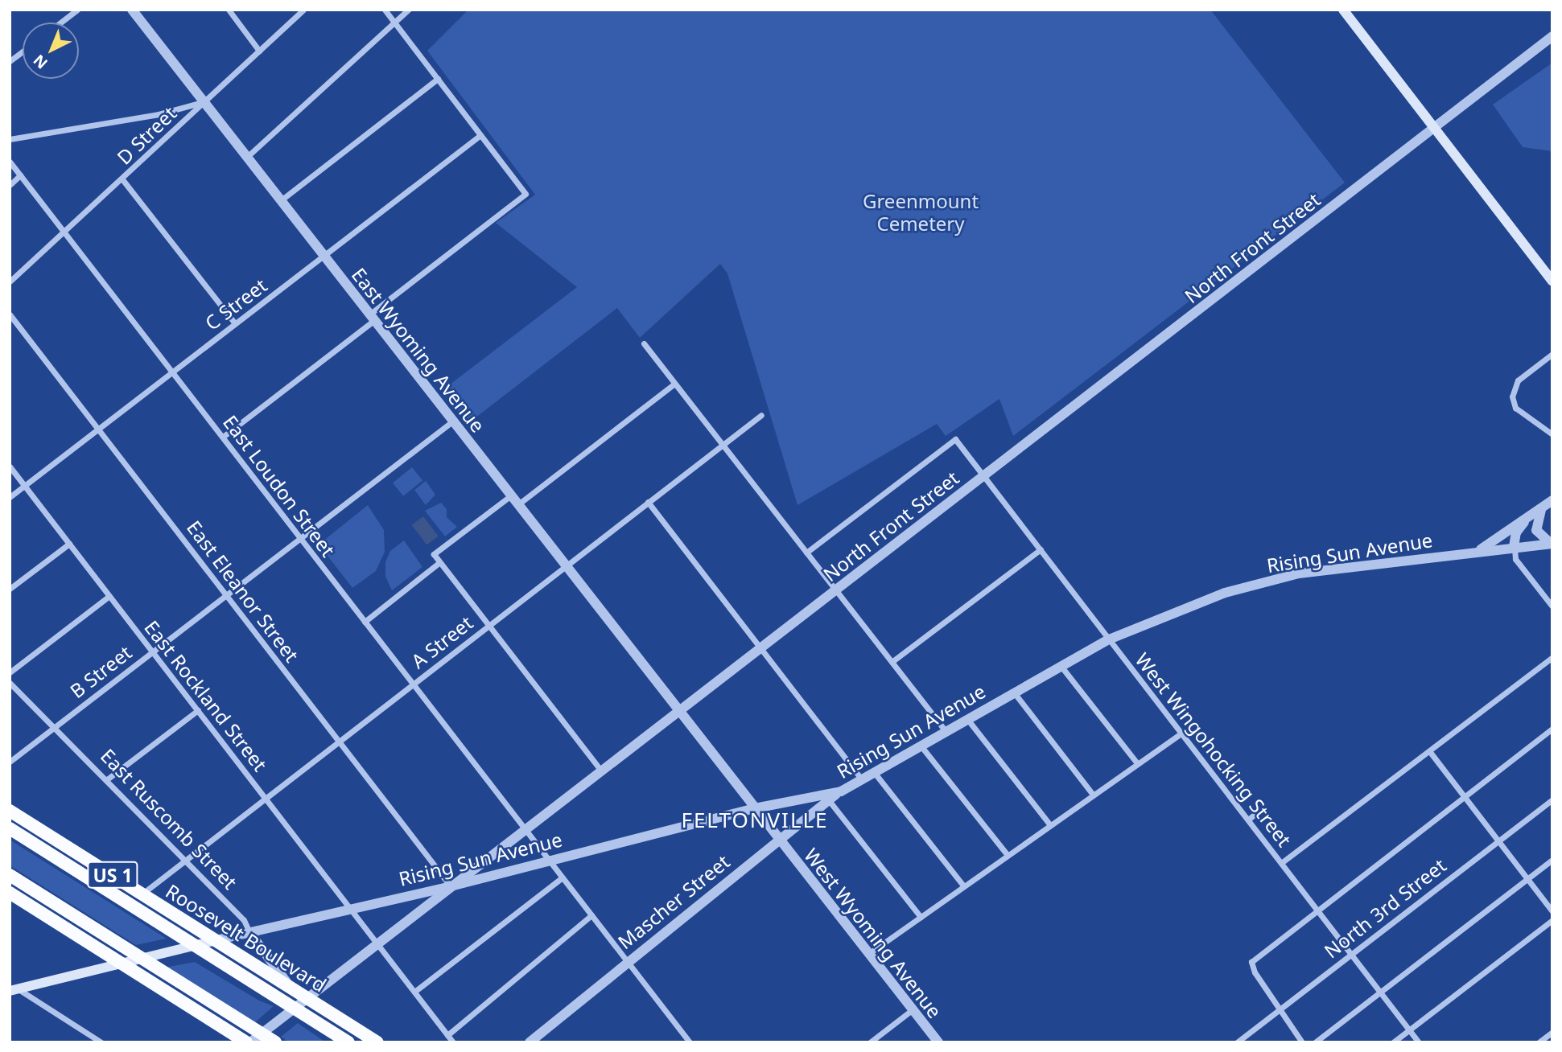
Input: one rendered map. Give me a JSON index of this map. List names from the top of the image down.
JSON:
{
  "streets": {
    "highway": ["US 1", "Roosevelt Boulevard"],
    "main road": ["Rising Sun Avenue"],
    "street": [
      "D Street",
      "North Front Street",
      "C Street",
      "East Wyoming Avenue",
      "East Loudon Street",
      "East Eleanor Street",
      "A Street",
      "B Street",
      "East Rockland Street",
      "West Wingohocking Street",
      "East Ruscomb Street",
      "Mascher Street",
      "North 3rd Street",
      "West Wyoming Avenue"
    ]
  },
  "crossings": [
    ["D Street", "East Wyoming Avenue"],
    ["D Street", "East Loudon Street"],
    ["North Front Street", "East Wyoming Avenue"],
    ["North Front Street", "East Loudon Street"],
    ["North Front Street", "Rising Sun Avenue"],
    ["North Front Street", "East Eleanor Street"],
    ["North Front Street", "East Rockland Street"],
    ["North Front Street", "West Wingohocking Street"],
    ["North Front Street", "US 1"],
    ["North Front Street", "West Wyoming Avenue"],
    ["North Front Street", "Roosevelt Boulevard"],
    ["C Street", "East Wyoming Avenue"],
    ["C Street", "East Loudon Street"],
    ["C Street", "East Eleanor Street"],
    ["C Street", "East Rockland Street"],
    ["East Wyoming Avenue", "A Street"],
    ["East Wyoming Avenue", "B Street"],
    ["East Wyoming Avenue", "West Wyoming Avenue"],
    ["East Loudon Street", "Rising Sun Avenue"],
    ["East Loudon Street", "A Street"],
    ["East Loudon Street", "B Street"],
    ["East Loudon Street", "Mascher Street"],
    ["Rising Sun Avenue", "East Eleanor Street"],
    ["Rising Sun Avenue", "East Rockland Street"],
    ["Rising Sun Avenue", "West Wingohocking Street"],
    ["Rising Sun Avenue", "East Ruscomb Street"],
    ["Rising Sun Avenue", "US 1"],
    ["Rising Sun Avenue", "Mascher Street"],
    ["Rising Sun Avenue", "West Wyoming Avenue"],
    ["Rising Sun Avenue", "Roosevelt Boulevard"],
    ["East Eleanor Street", "A Street"],
    ["East Eleanor Street", "B Street"],
    ["A Street", "East Rockland Street"],
    ["A Street", "East Ruscomb Street"],
    ["A Street", "Roosevelt Boulevard"],
    ["B Street", "East Rockland Street"],
    ["B Street", "East Ruscomb Street"],
    ["West Wingohocking Street", "North 3rd Street"],
    ["East Ruscomb Street", "Roosevelt Boulevard"],
    ["Mascher Street", "West Wyoming Avenue"]
  ],
  "districts": ["FELTONVILLE"],
  "parks": ["Greenmount Cemetery"],
  "north": "bottom left"
}
